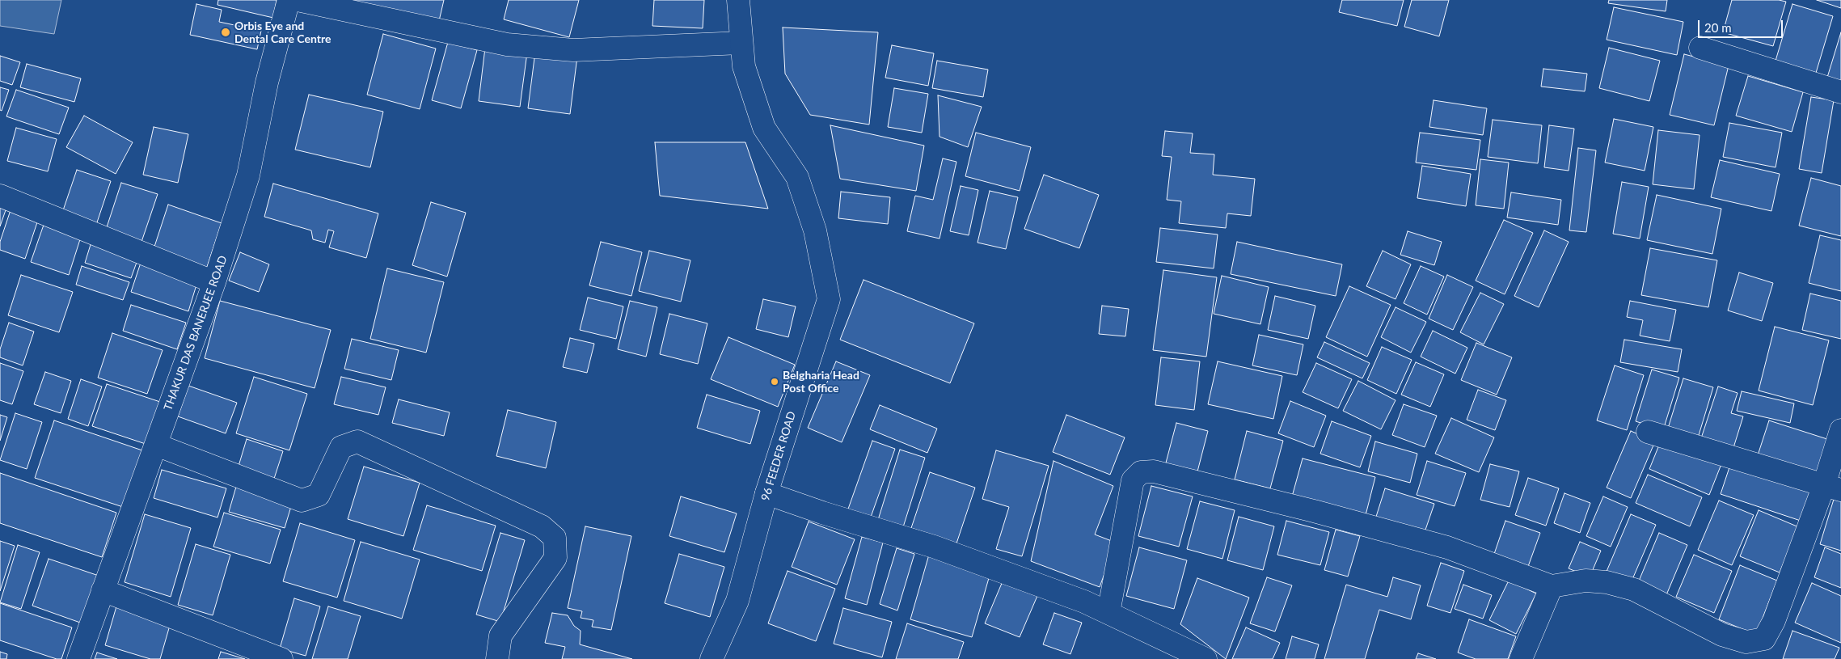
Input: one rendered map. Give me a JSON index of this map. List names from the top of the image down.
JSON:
{
  "streets": {
    "street": ["THAKUR DAS BANERJEE ROAD", "96 FEEDER ROAD"]
  },
  "places": ["Orbis Eye and Dental Care Centre", "Belgharia Head Post Office"],
  "scale_bar": "20 m"
}
